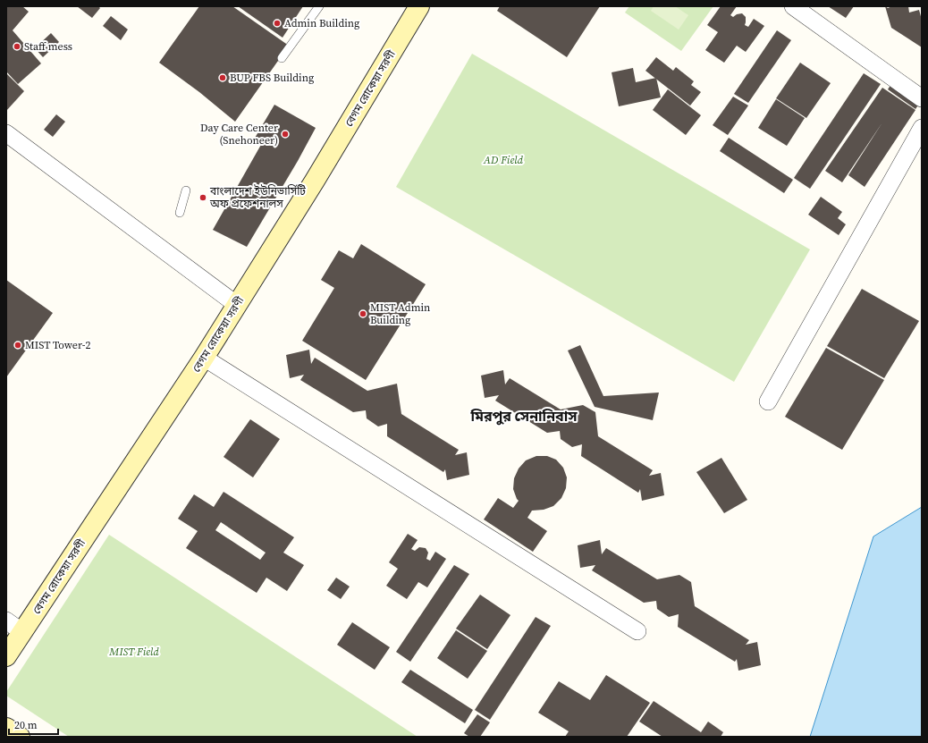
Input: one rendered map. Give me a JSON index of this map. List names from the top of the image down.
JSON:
{
  "streets": {
    "street": ["বেগম রোকেয়া সরণী"]
  },
  "districts": ["মিরপুর সেনানিবাস"],
  "parks": ["AD Field", "MIST Field"],
  "places": [
    "Admin Building",
    "Staff mess",
    "BUP FBS Building",
    "Day Care Center (Snehoneer)",
    "বাংলাদেশ ইউনিভার্সিটি অফ প্রফেশনালস",
    "MIST Admin Building",
    "MIST Tower-2"
  ],
  "scale_bar": "20 m"
}
